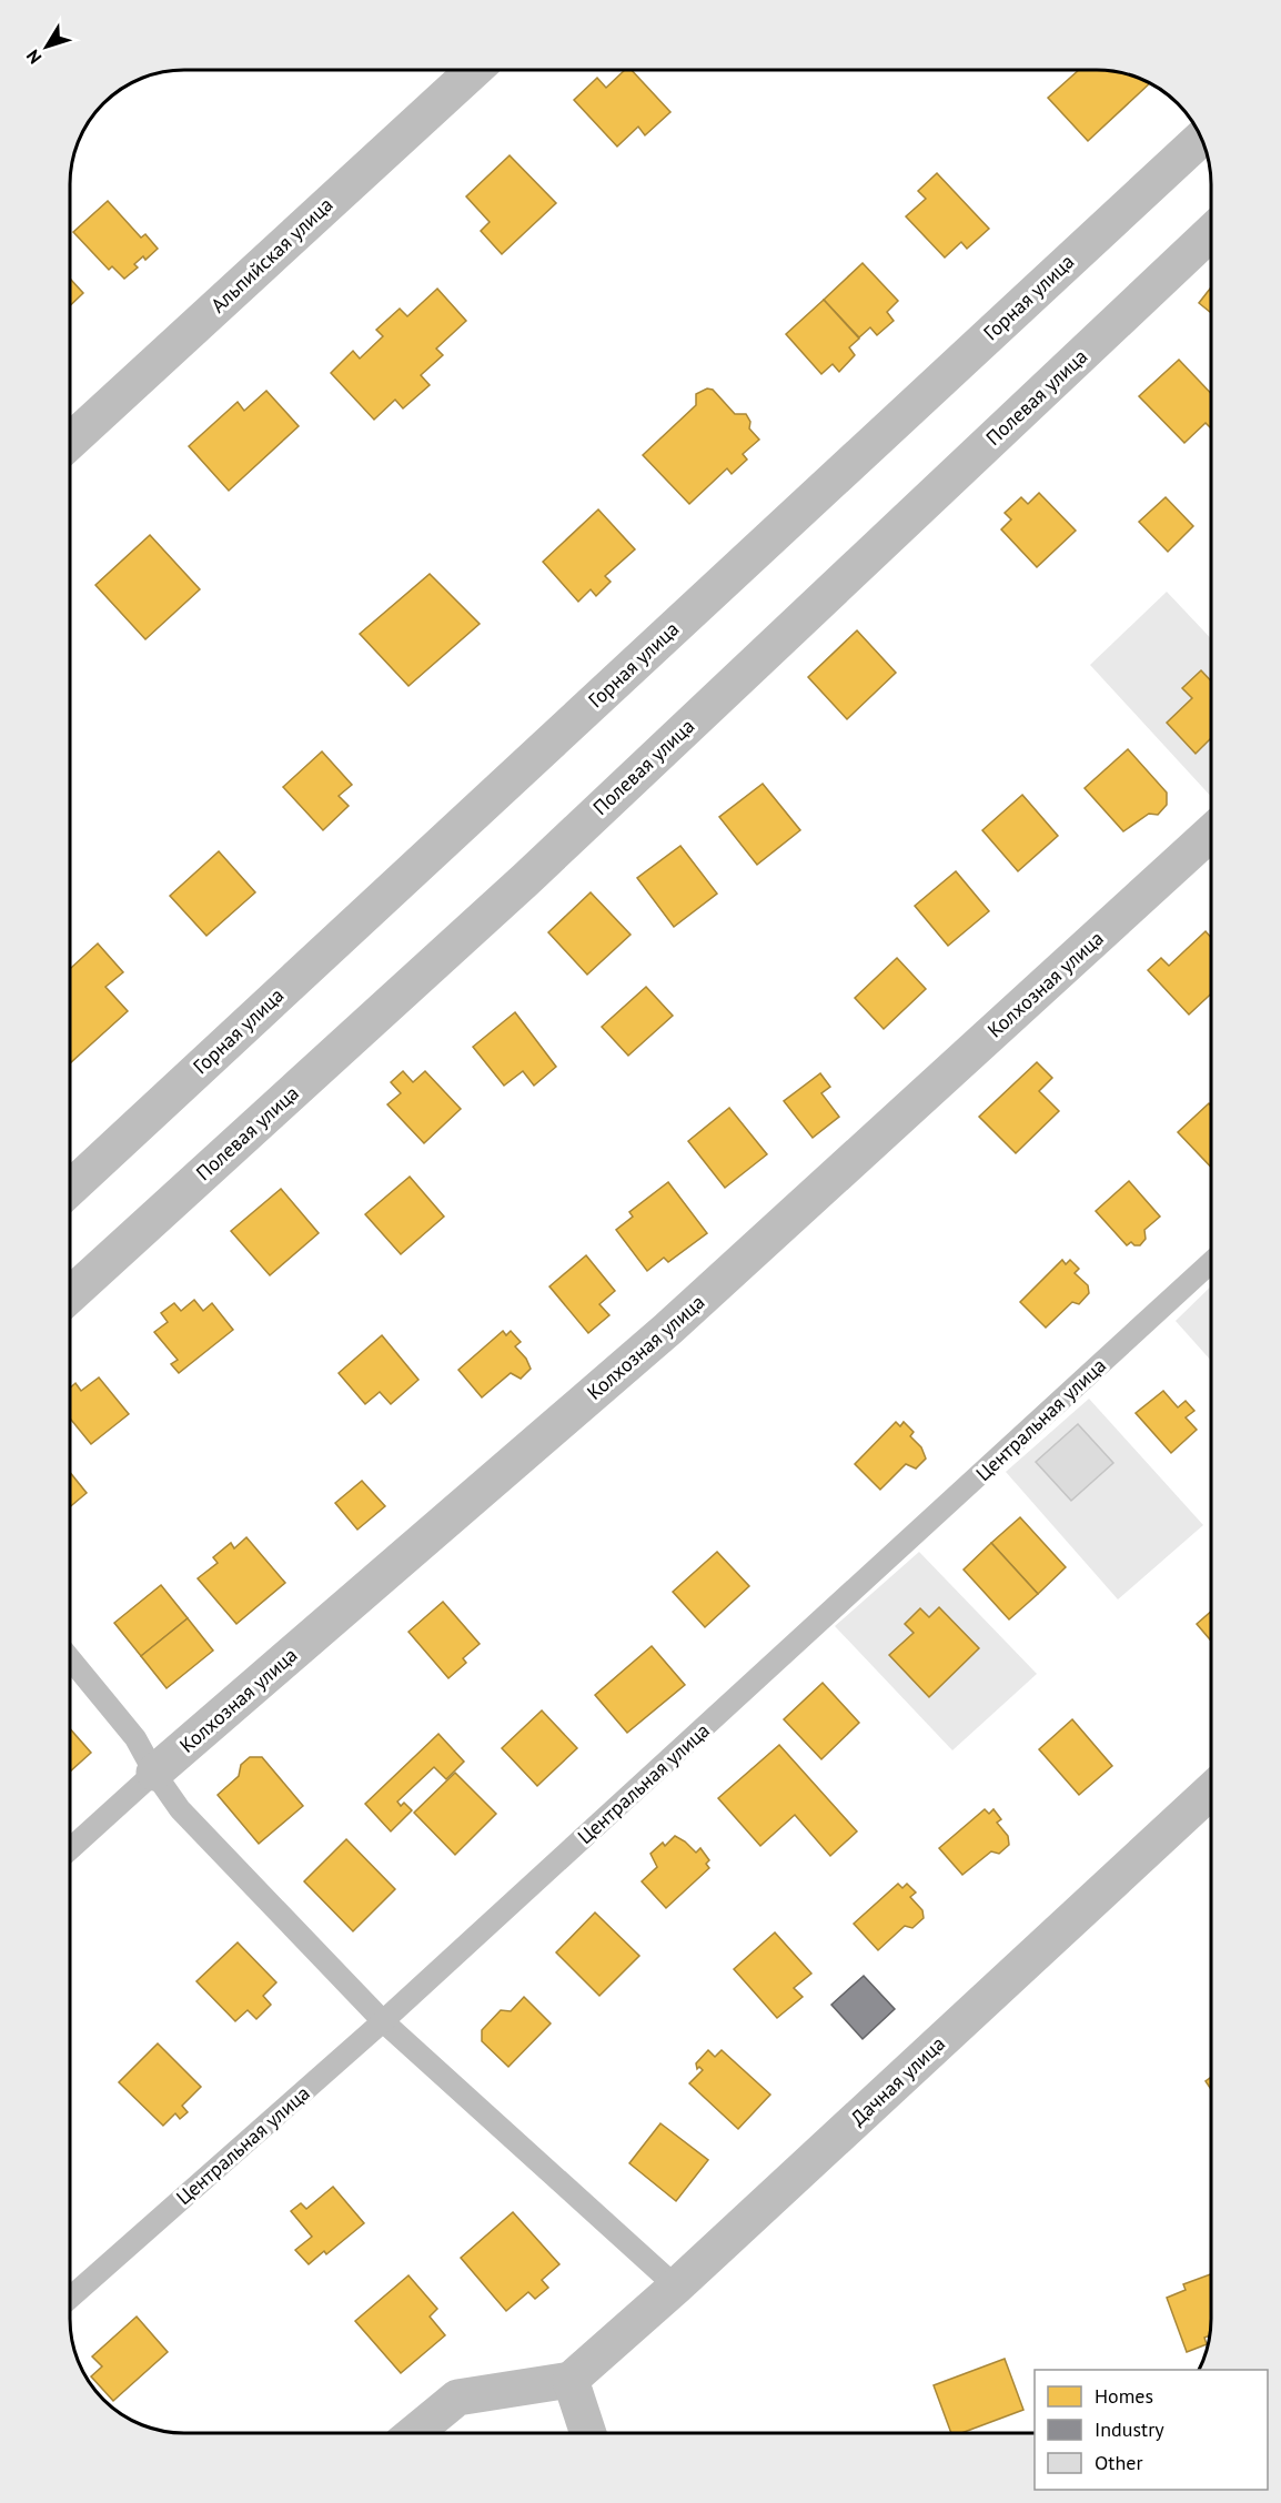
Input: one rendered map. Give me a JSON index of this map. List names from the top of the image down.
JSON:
{
  "streets": {
    "street": [
      "Альпийская улица",
      "Горная улица",
      "Полевая улица",
      "Колхозная улица",
      "Дачная улица"
    ],
    "lane": ["Центральная улица"]
  },
  "legend": ["Homes", "Industry", "Other"],
  "north": "bottom left"
}
